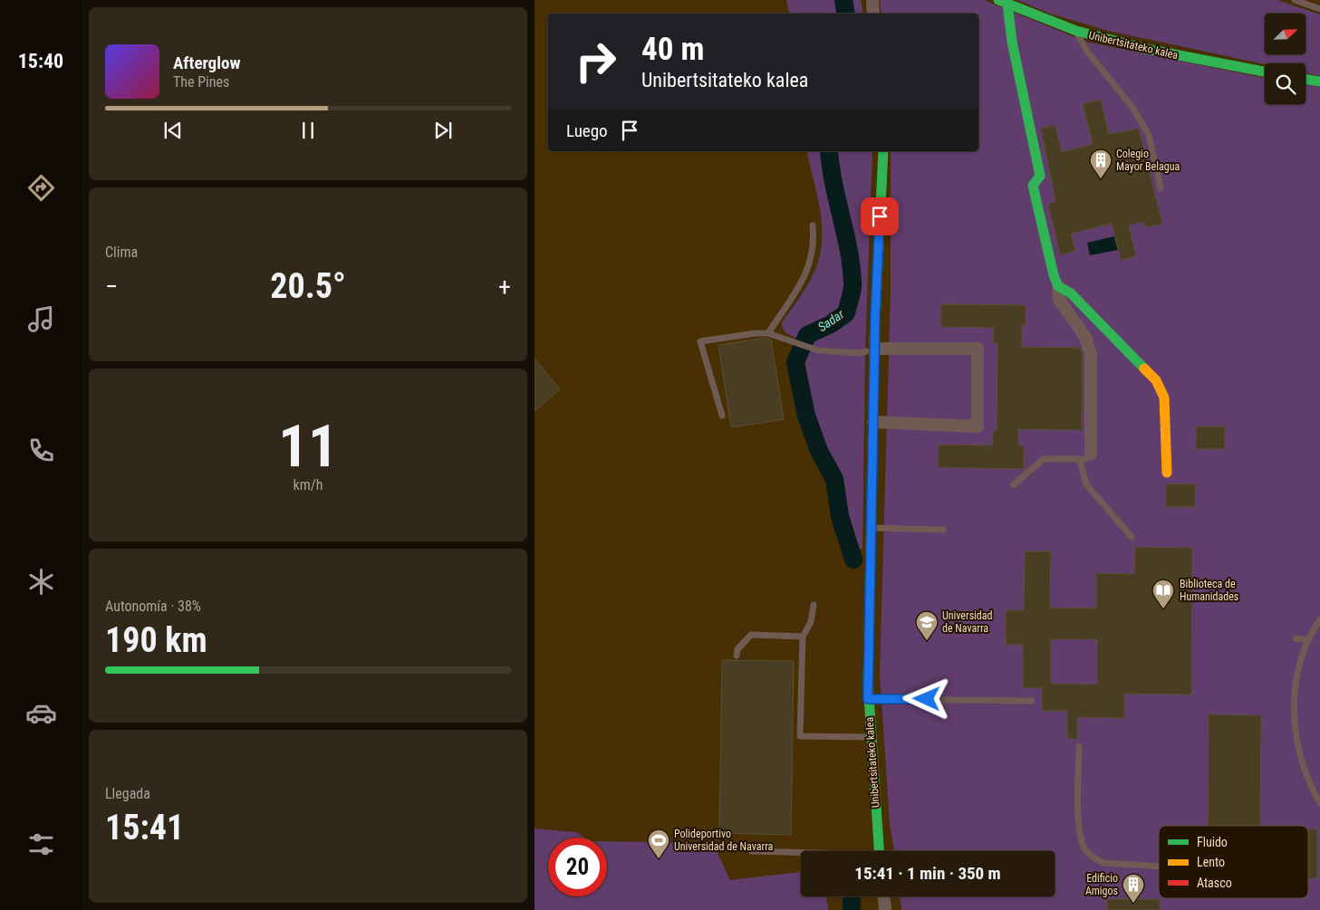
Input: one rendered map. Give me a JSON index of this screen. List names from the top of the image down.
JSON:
{
  "streets": {
    "street": ["Unibertsitateko kalea"]
  },
  "water": ["Sadar"],
  "places": {
    "building": ["Colegio Mayor Belagua", "Edificio Amigos"],
    "library": ["Biblioteca de Humanidades"],
    "school or university": ["Universidad de Navarra"],
    "sports": ["Polideportivo Universidad de Navarra"]
  },
  "legend": ["Fluido", "Lento", "Atasco"],
  "north": "top right",
  "page": {
    "tabs": "15:40",
    "turn": ["40 m", "Unibertsitateko kalea"],
    "song": ["Afterglow", "The Pines"],
    "then": "Luego",
    "tile": [
      "Clima",
      ["11", "km/h"],
      ["Autonomía · 38%", "190 km"],
      ["Llegada", "15:41"]
    ],
    "heat": ["−", "20.5°", "+"],
    "limit": "20",
    "trip": "15:41 · 1 min · 350 m"
  }
}
